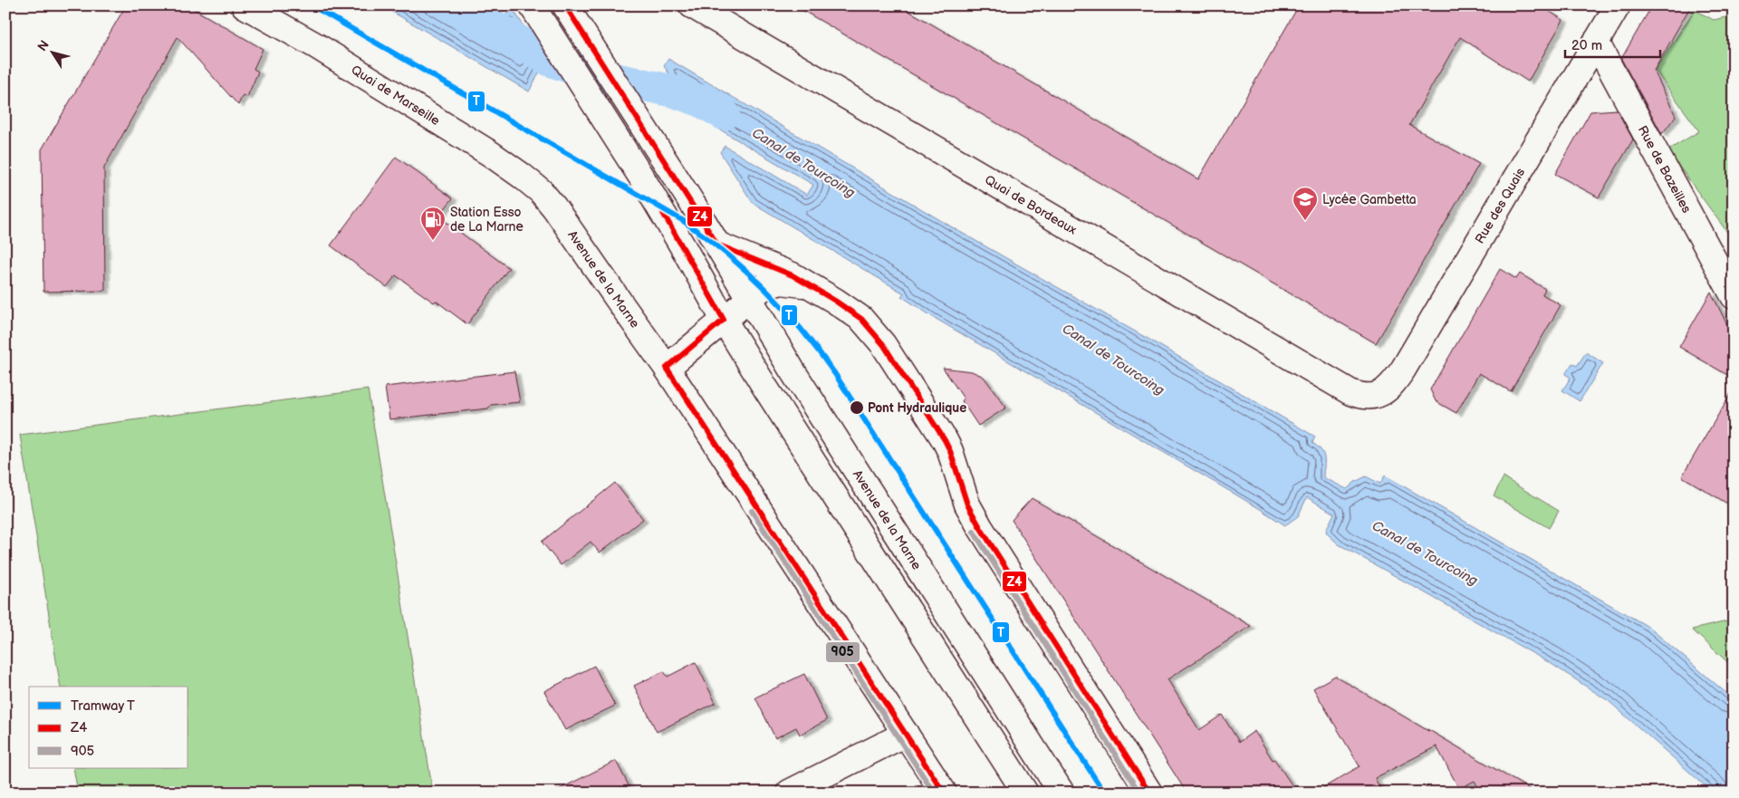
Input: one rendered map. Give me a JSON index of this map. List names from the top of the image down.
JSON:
{
  "streets": {
    "street": [
      "Quai de Marseille",
      "Rue de Bazeilles",
      "Quai de Bordeaux",
      "Rue des Quais",
      "Avenue de la Marne"
    ]
  },
  "crossings": [
    ["Quai de Marseille", "Avenue de la Marne"],
    ["Rue de Bazeilles", "Rue des Quais"],
    ["Quai de Bordeaux", "Rue des Quais"]
  ],
  "water": ["Canal de Tourcoing"],
  "places": {
    "school or university": ["Lycée Gambetta"],
    "fuel station": ["Station Esso de La Marne"],
    "other": ["Pont Hydraulique"]
  },
  "lines": ["tram line T", "transit line Z4", "transit line 905"],
  "legend": ["Tramway T", "Z4", "905"],
  "scale_bar": "20 m",
  "north": "top left"
}
